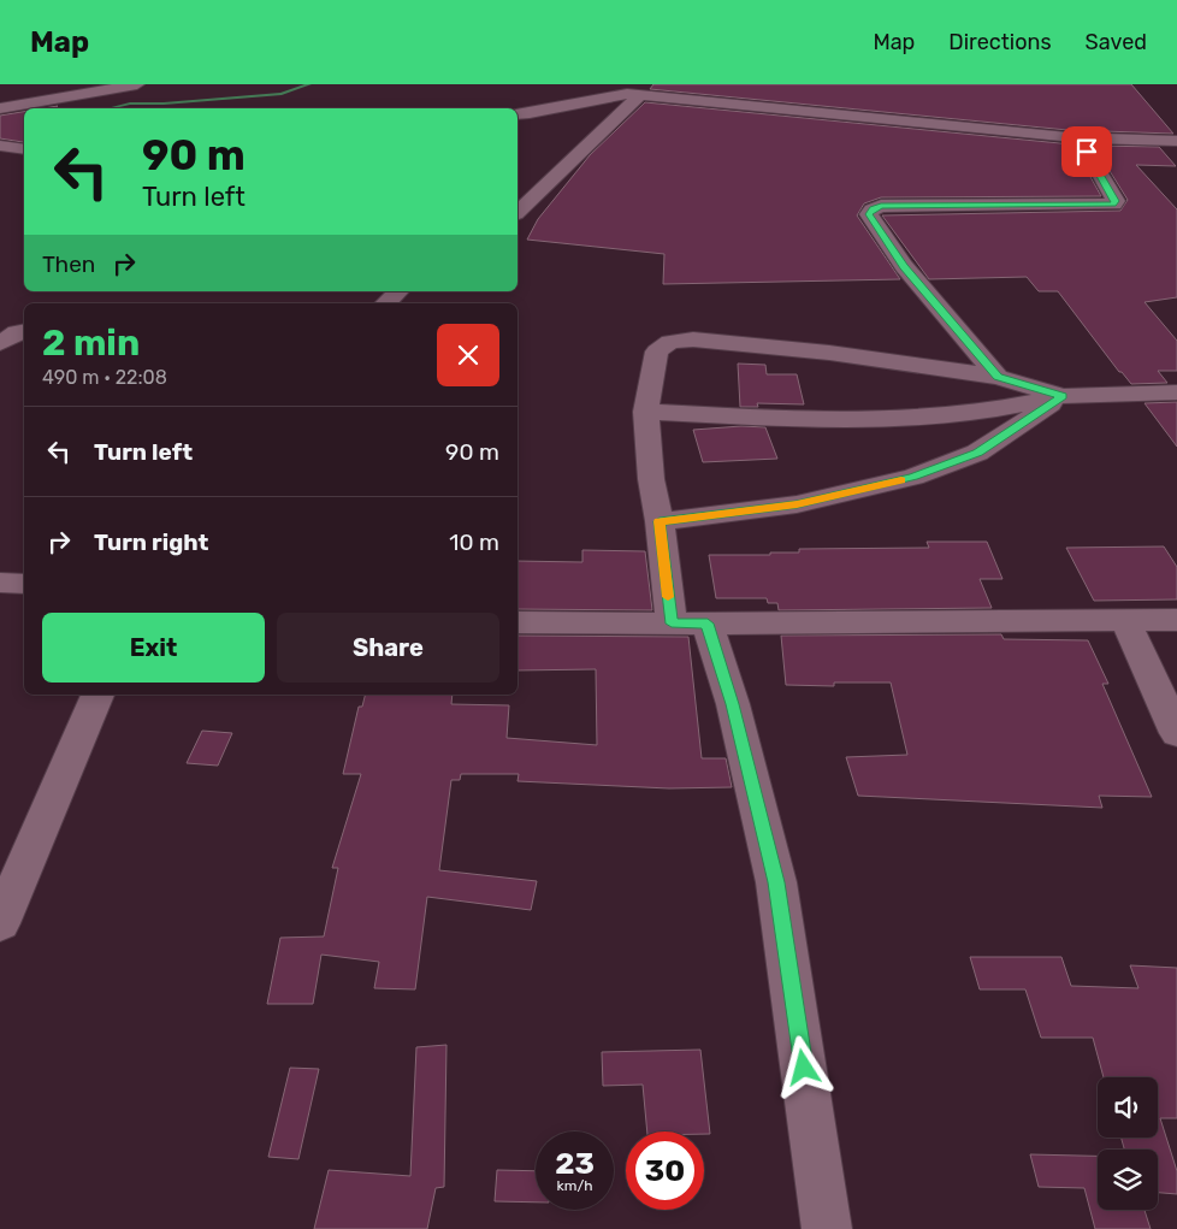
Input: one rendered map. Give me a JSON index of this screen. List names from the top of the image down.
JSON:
{
  "page": {
    "header": "Map",
    "nav": ["Map", "Directions", "Saved"],
    "turn": ["90 m", "Turn left"],
    "then": "Then",
    "heading": ["2 min", "490 m · 22:08"],
    "list": [
      {
        "name": "Turn left",
        "value": "90 m"
      },
      {
        "name": "Turn right",
        "value": "10 m"
      }
    ],
    "buttons": ["Exit", "Share"],
    "speed": "23 km/h",
    "limit": "30"
  }
}
